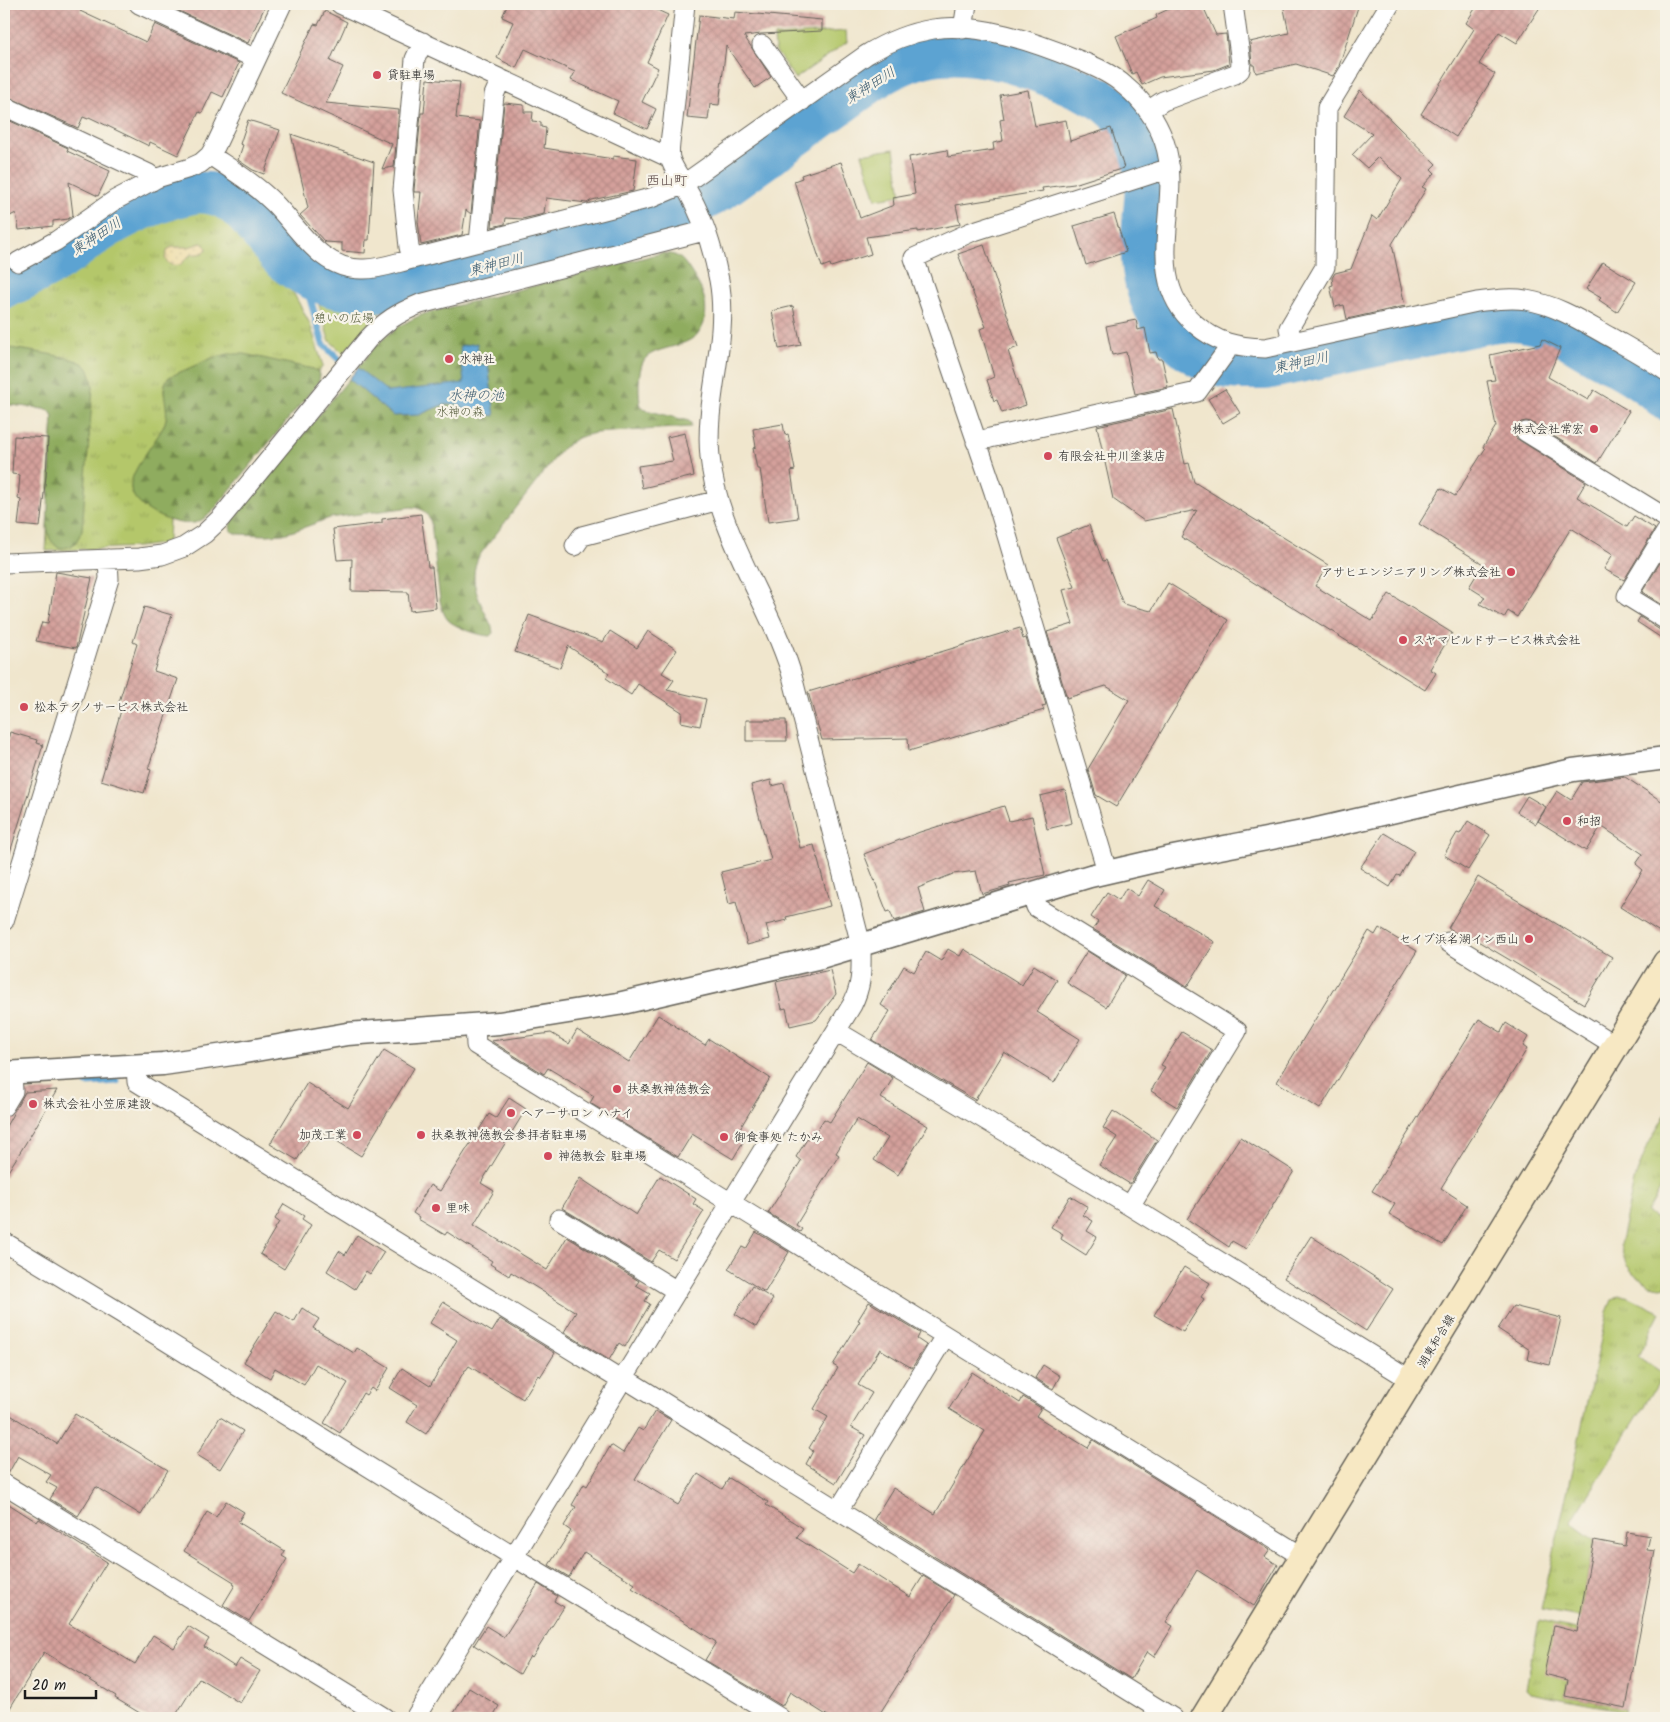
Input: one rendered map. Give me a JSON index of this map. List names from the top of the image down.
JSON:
{
  "streets": {
    "main road": ["湖東和合線"]
  },
  "districts": ["西山町"],
  "water": ["東神田川", "水神の池"],
  "parks": ["憩いの広場", "水神の森"],
  "places": [
    "貸駐車場",
    "水神社",
    "株式会社常宏",
    "有限会社中川塗装店",
    "アサヒエンジニアリング株式会社",
    "スヤマビルドサービス株式会社",
    "松本テクノサービス株式会社",
    "和招",
    "セイブ浜名湖イン西山",
    "扶桑教神徳教会",
    "株式会社小笠原建設",
    "ヘアーサロン ハナイ",
    "加茂工業",
    "扶桑教神徳教会参拝者駐車場",
    "御食事処 たかみ",
    "神徳教会 駐車場",
    "里味"
  ],
  "scale_bar": "20 m"
}
